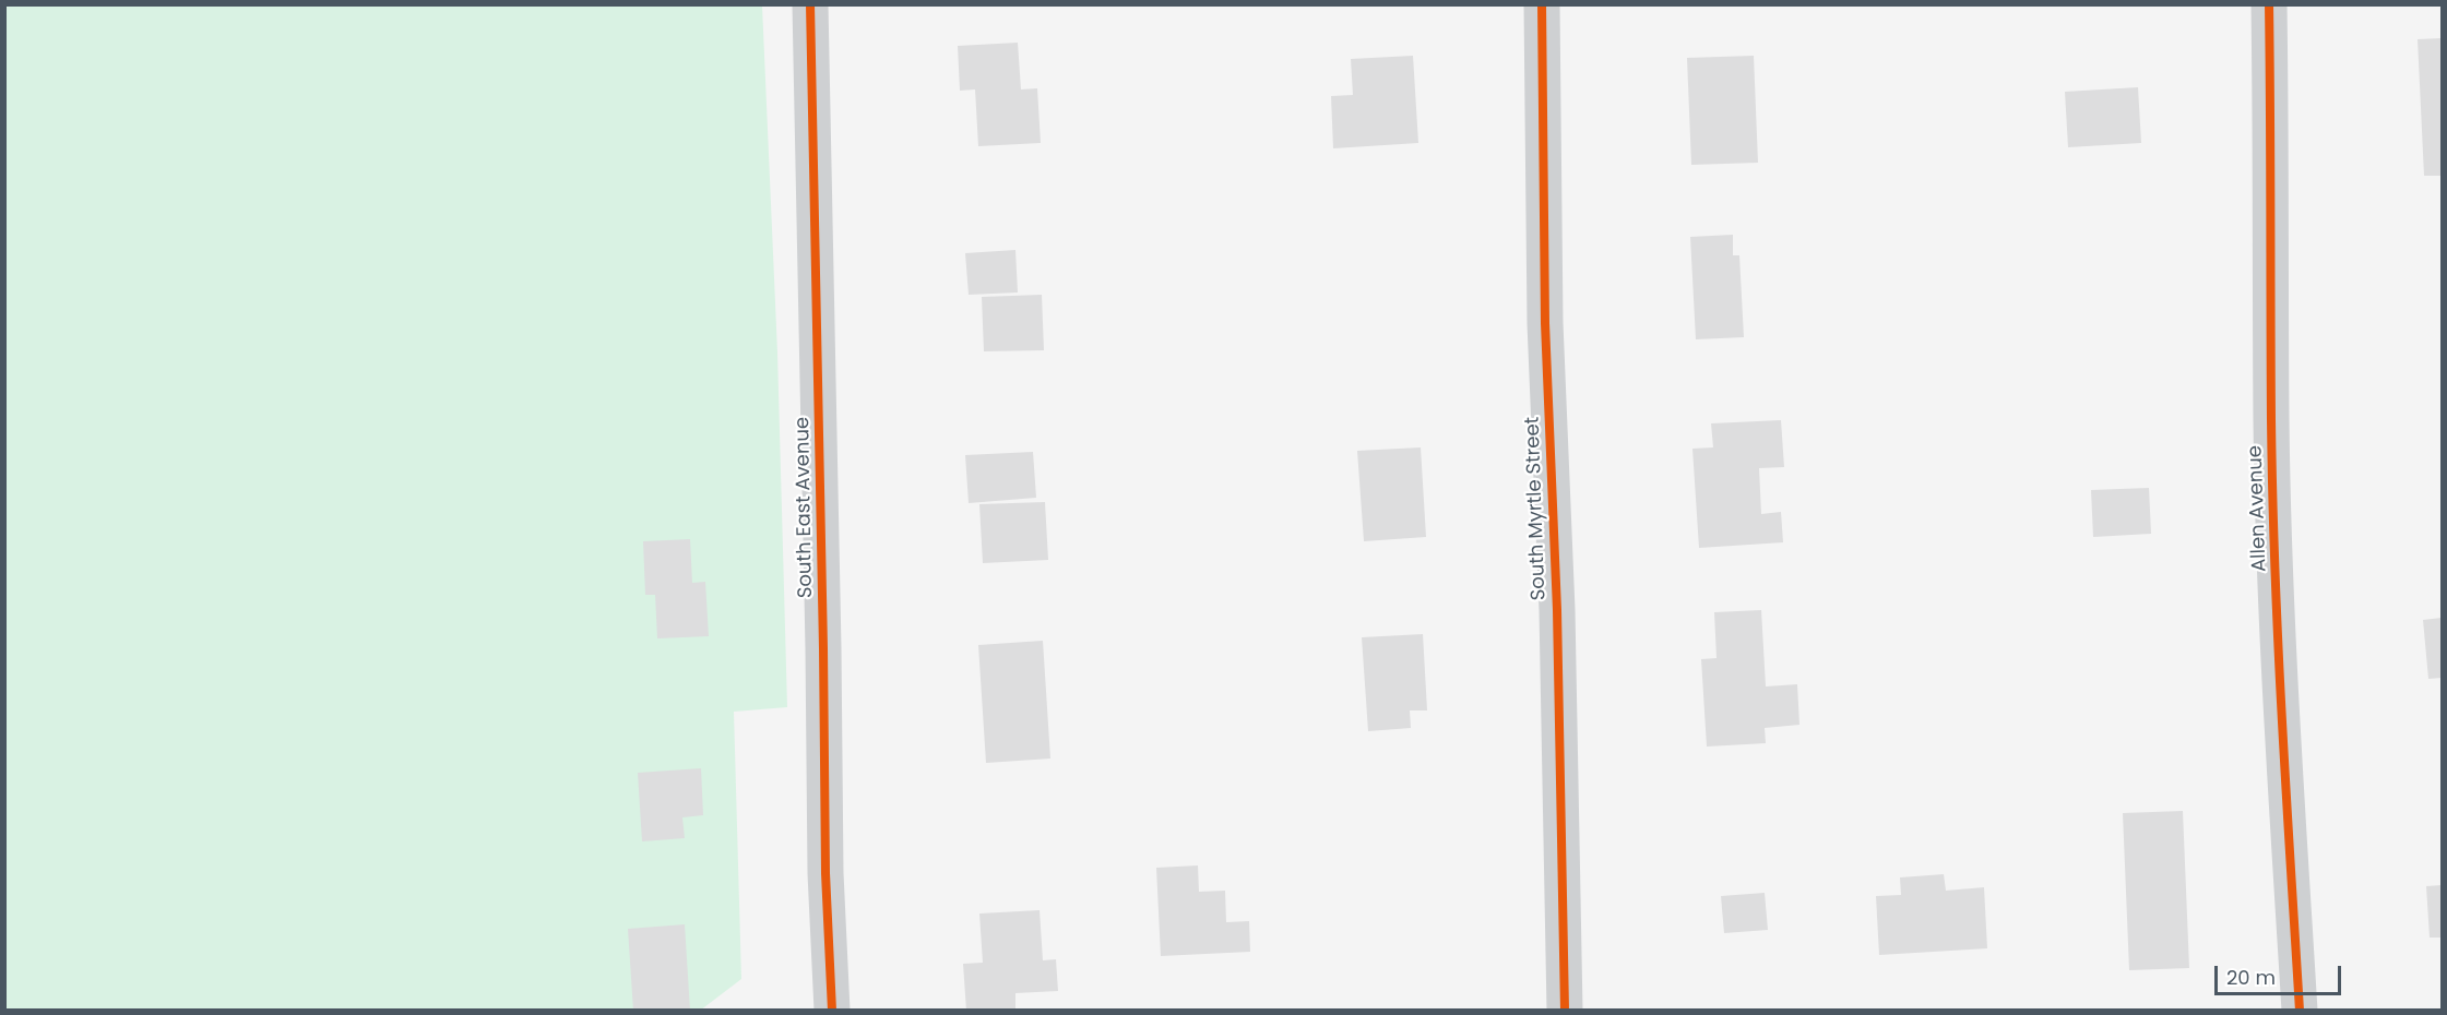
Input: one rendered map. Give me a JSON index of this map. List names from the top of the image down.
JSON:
{
  "streets": {
    "street": ["South East Avenue", "South Myrtle Street", "Allen Avenue"]
  },
  "scale_bar": "20 m"
}
